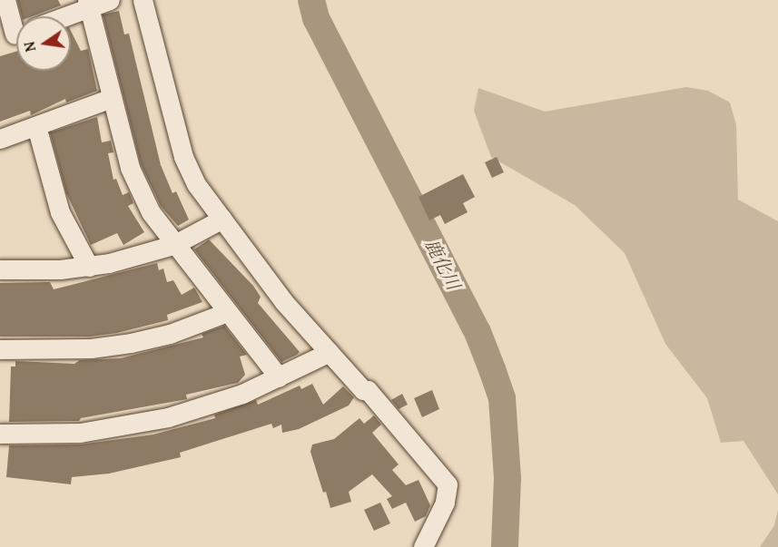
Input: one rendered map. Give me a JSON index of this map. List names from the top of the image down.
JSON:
{
  "water": ["鹿化川"],
  "north": "left"
}
